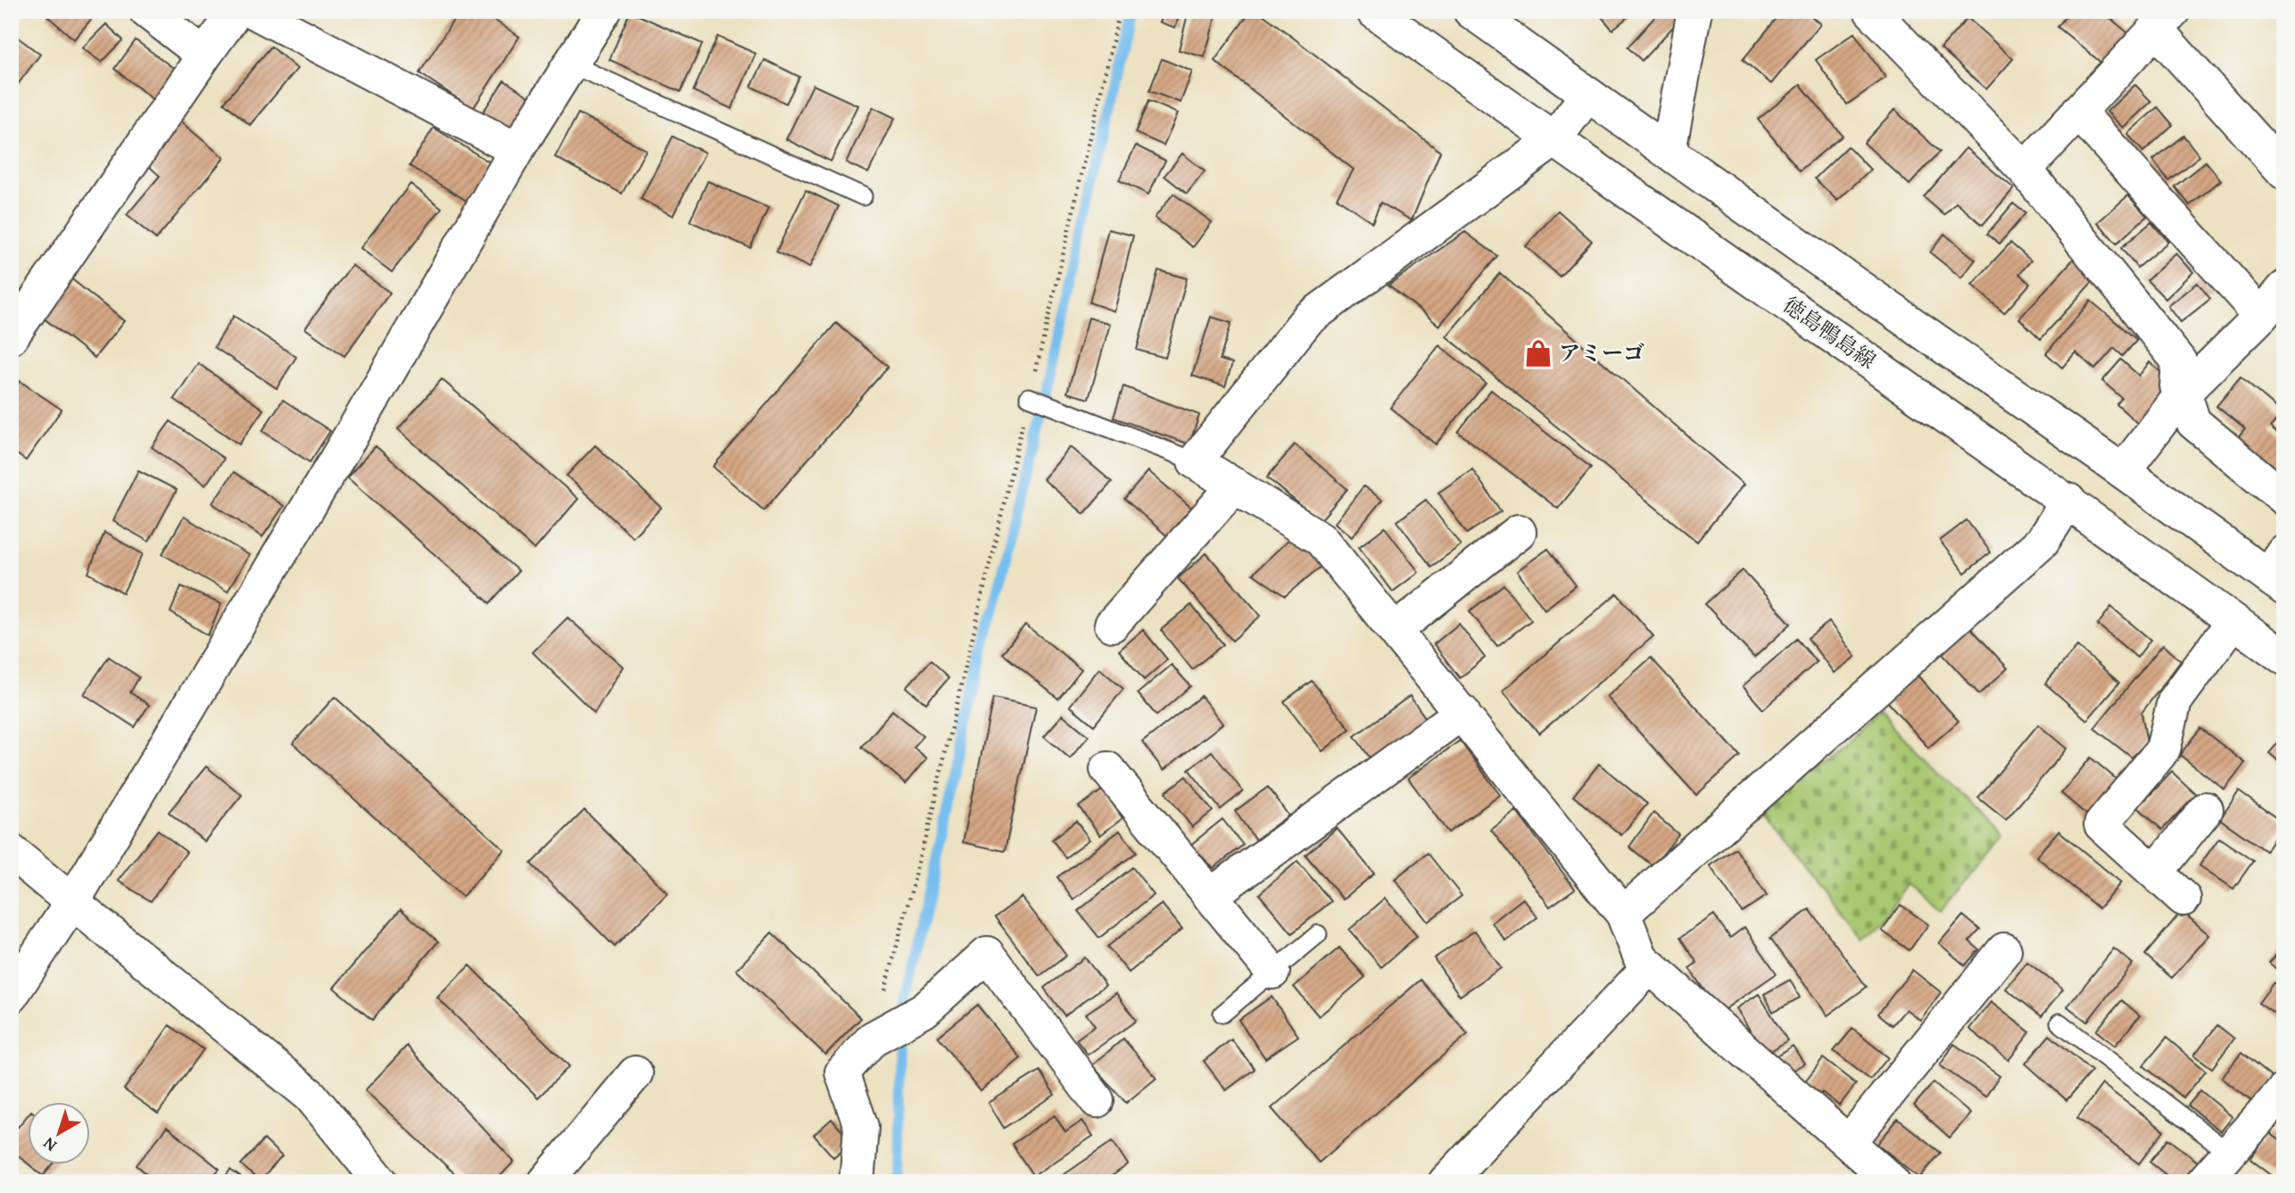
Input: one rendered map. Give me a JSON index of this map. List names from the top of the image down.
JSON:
{
  "streets": {
    "street": ["徳島鴨島線"]
  },
  "places": {
    "shop": ["アミーゴ"]
  },
  "north": "bottom left"
}
